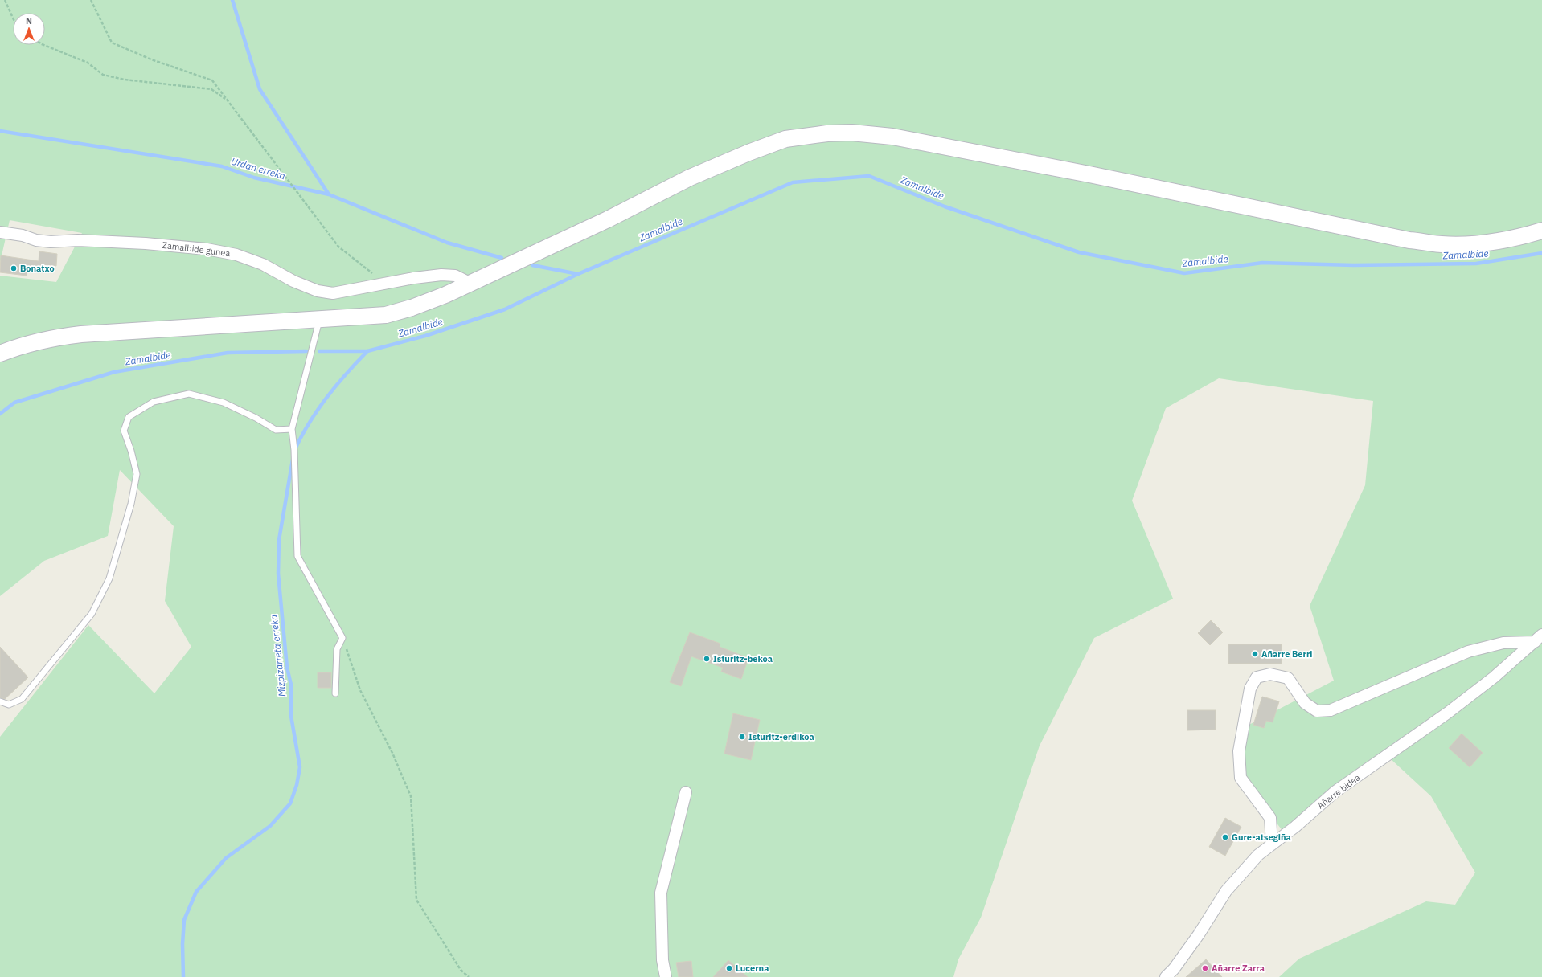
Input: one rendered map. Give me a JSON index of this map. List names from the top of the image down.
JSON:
{
  "streets": {
    "street": ["Zamalbide gunea", "Añarre bidea"]
  },
  "water": ["Urdan erreka", "Zamalbide", "Mizpizarreta erreka"],
  "places": [
    "Bonatxo",
    "Añarre Berri",
    "Isturitz-bekoa",
    "Isturitz-erdikoa",
    "Gure-atsegiña",
    "Lucerna",
    "Añarre Zarra"
  ],
  "north": "top"
}
